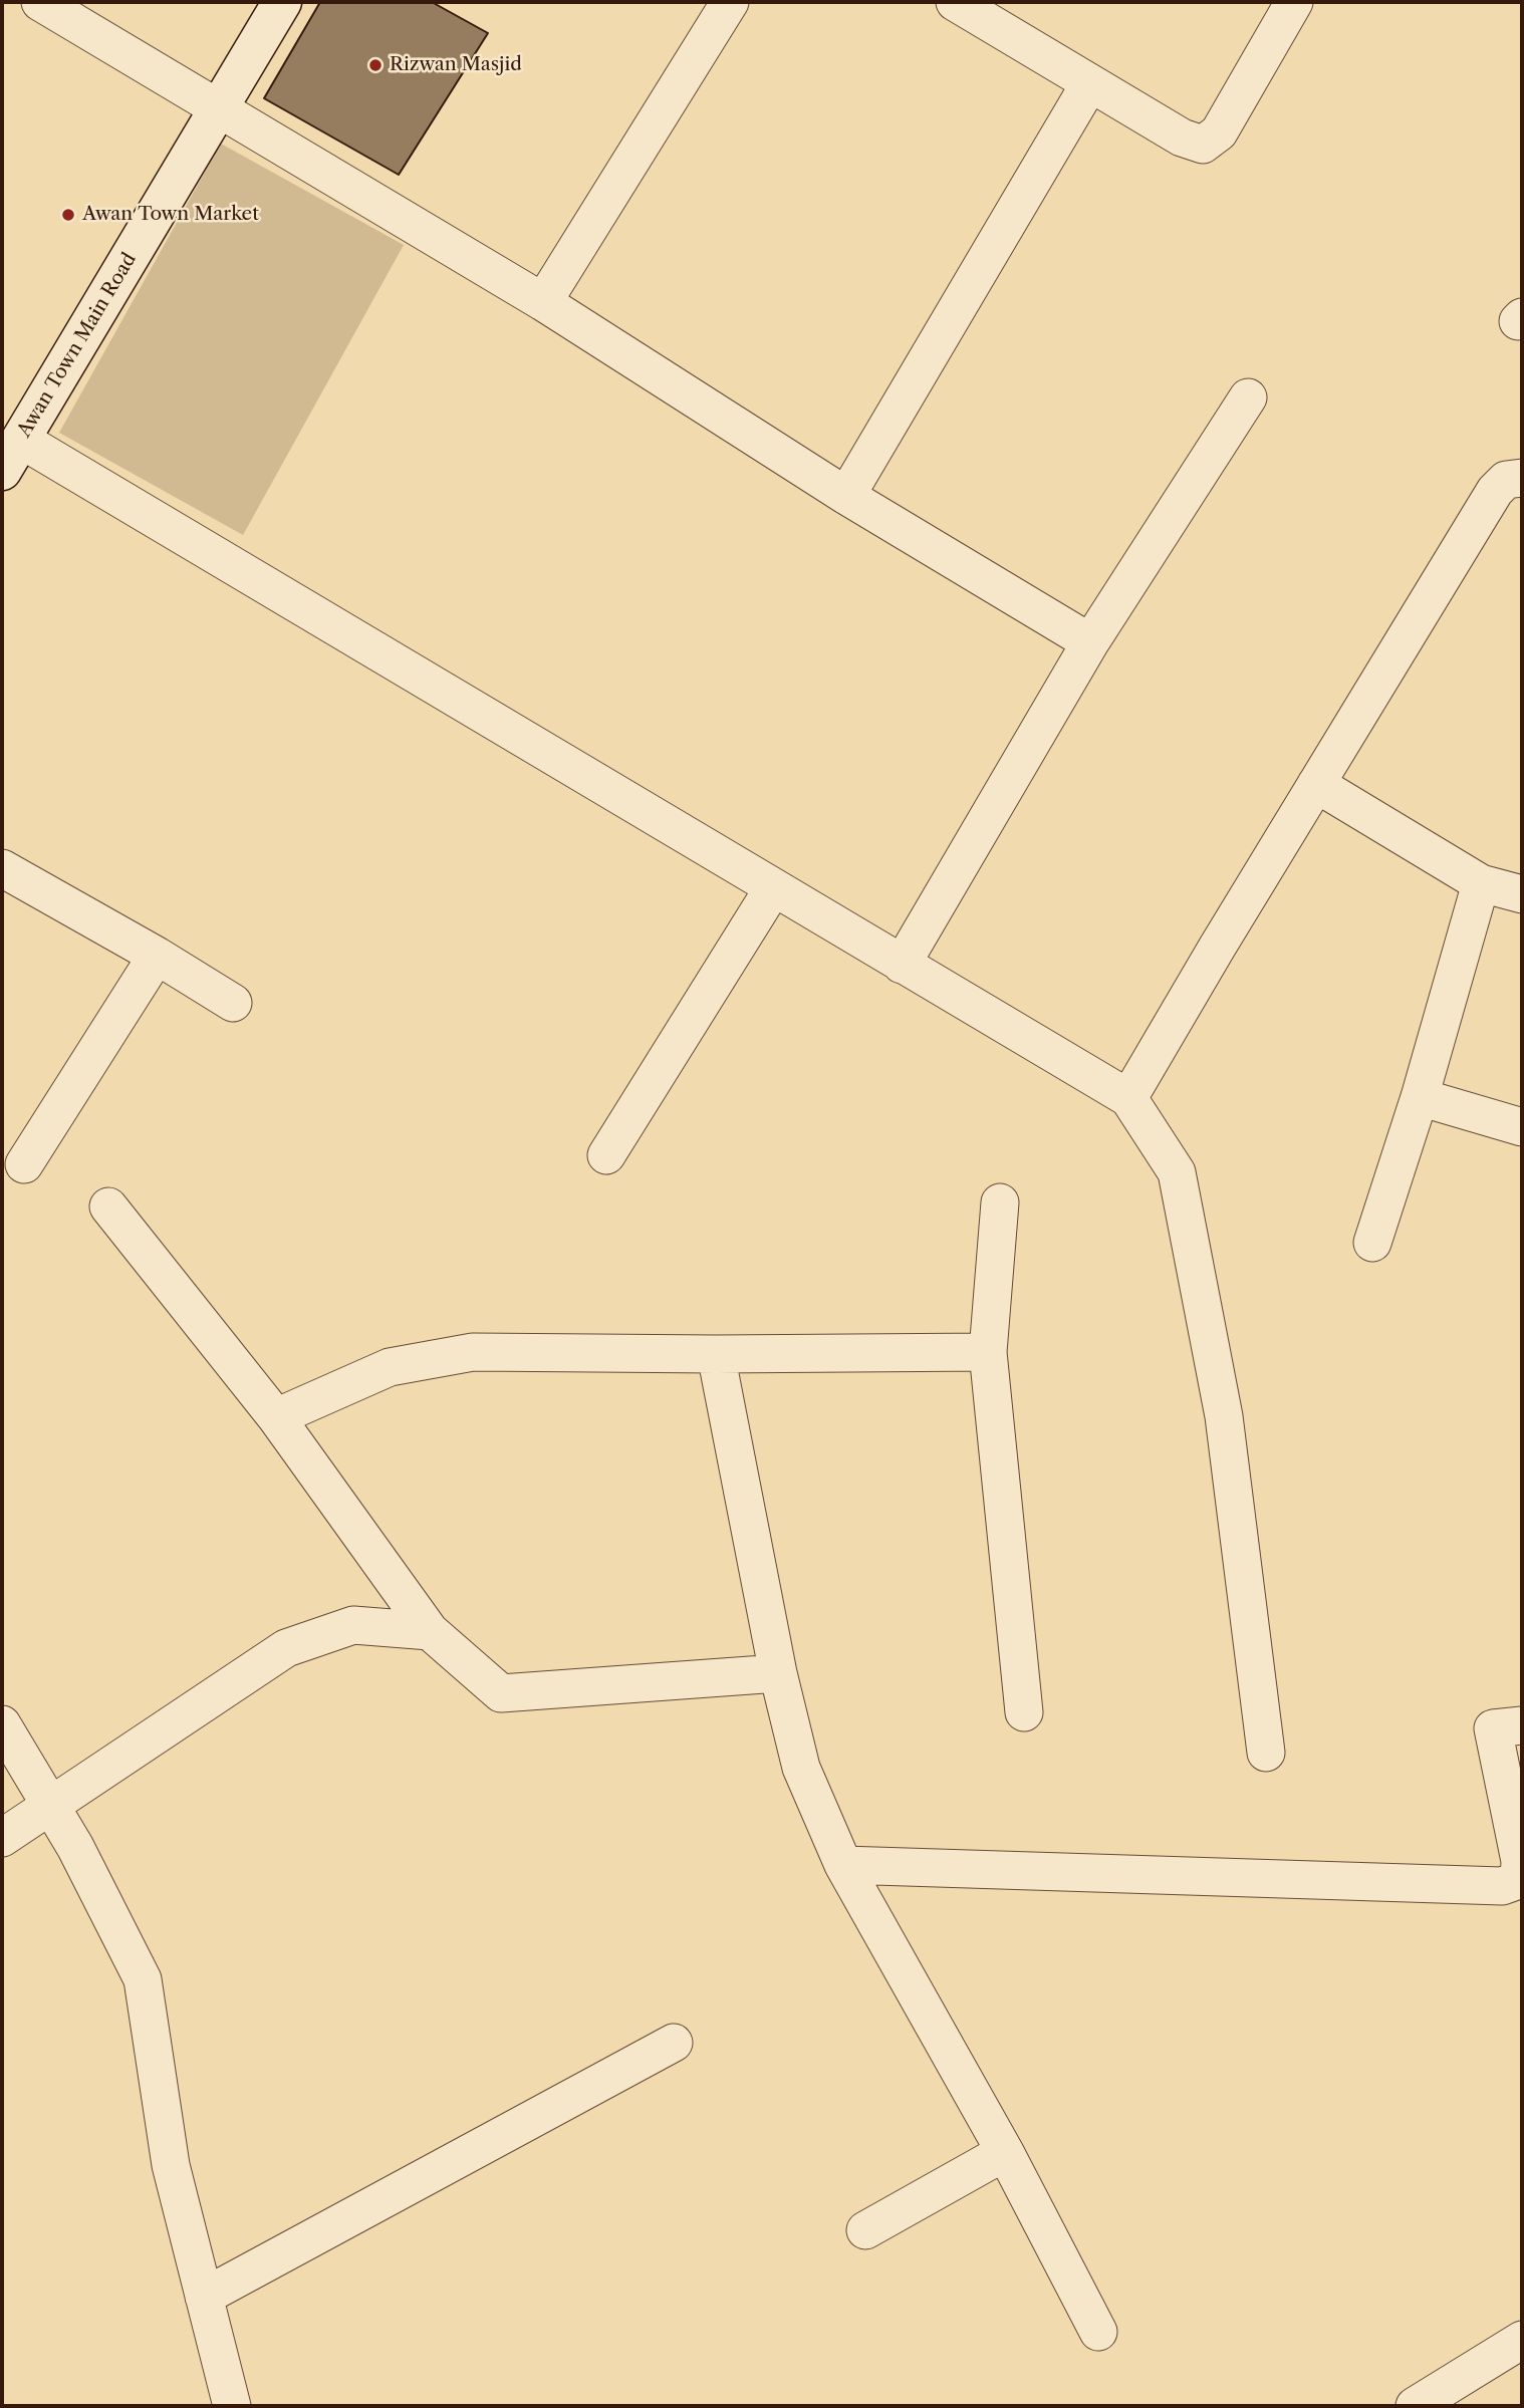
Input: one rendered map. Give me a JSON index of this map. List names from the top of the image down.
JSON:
{
  "streets": {
    "street": ["Awan Town Main Road"]
  },
  "places": ["Rizwan Masjid", "Awan Town Market"]
}
